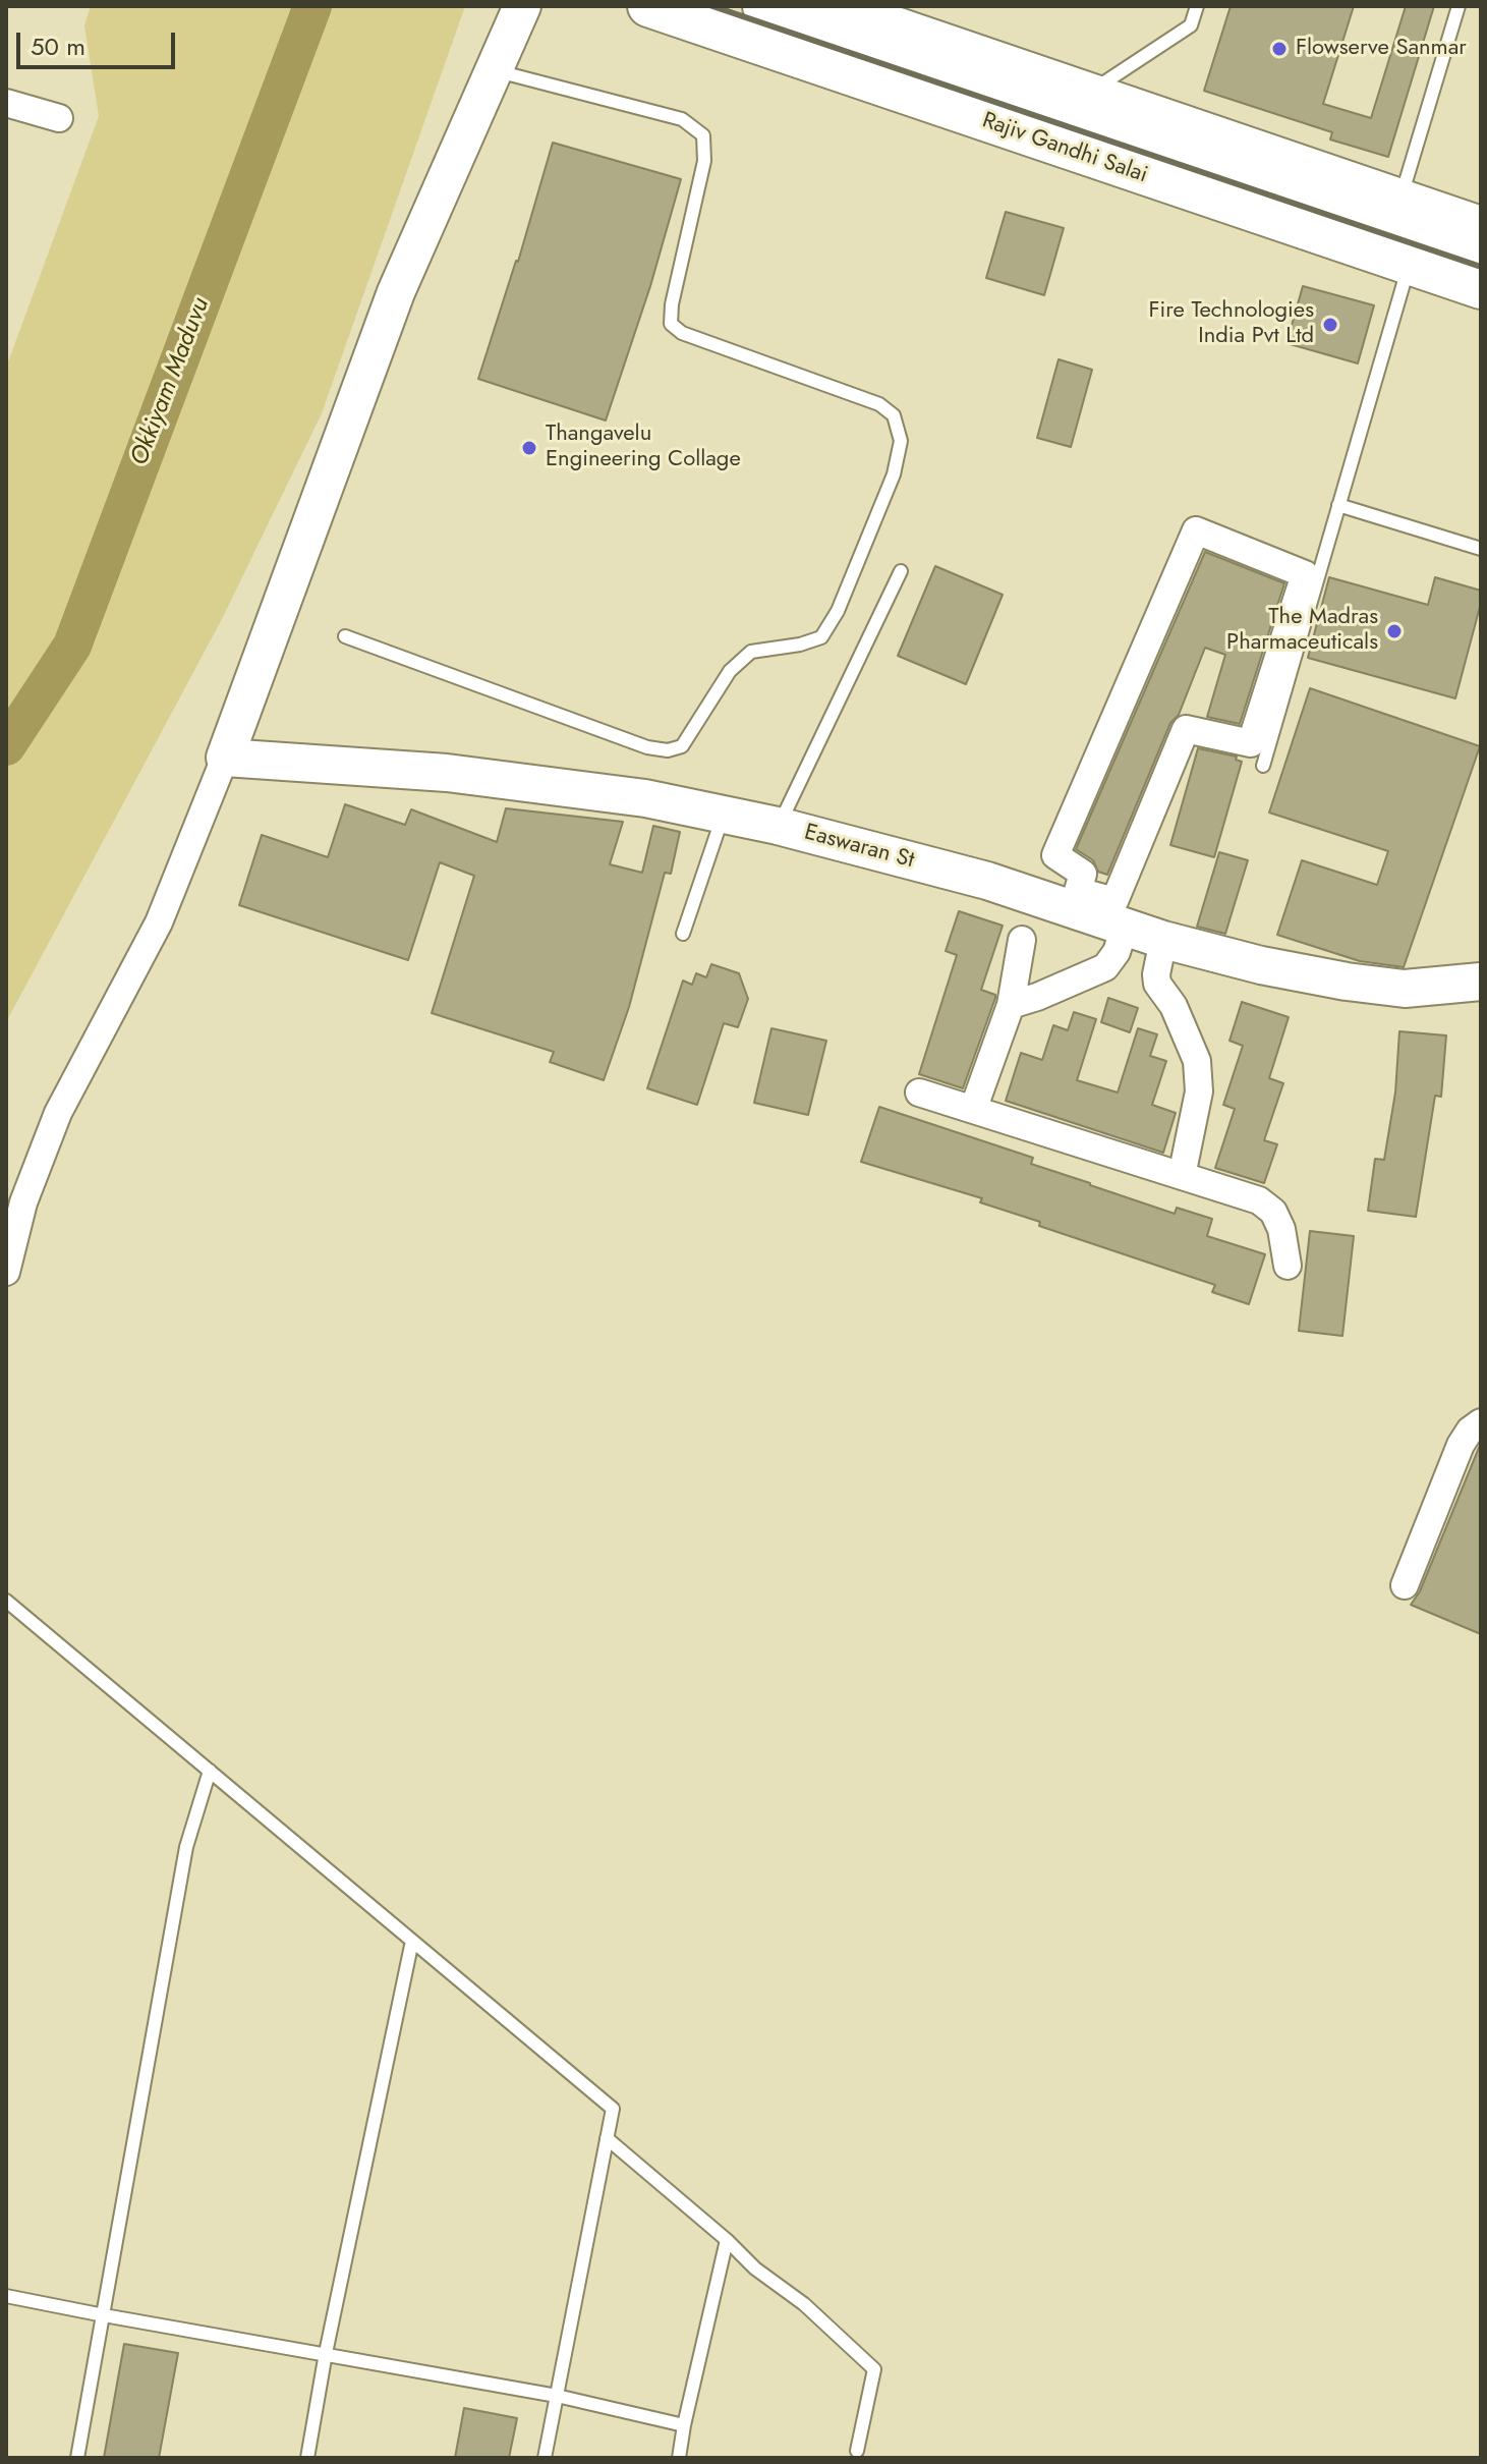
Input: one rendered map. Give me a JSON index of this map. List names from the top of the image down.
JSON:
{
  "streets": {
    "main road": ["Rajiv Gandhi Salai"],
    "street": ["Easwaran St"]
  },
  "water": ["Okkiyam Maduvu"],
  "places": [
    "Flowserve Sanmar",
    "Fire Technologies India Pvt Ltd",
    "Thangavelu Engineering Collage",
    "The Madras Pharmaceuticals"
  ],
  "scale_bar": "50 m"
}
